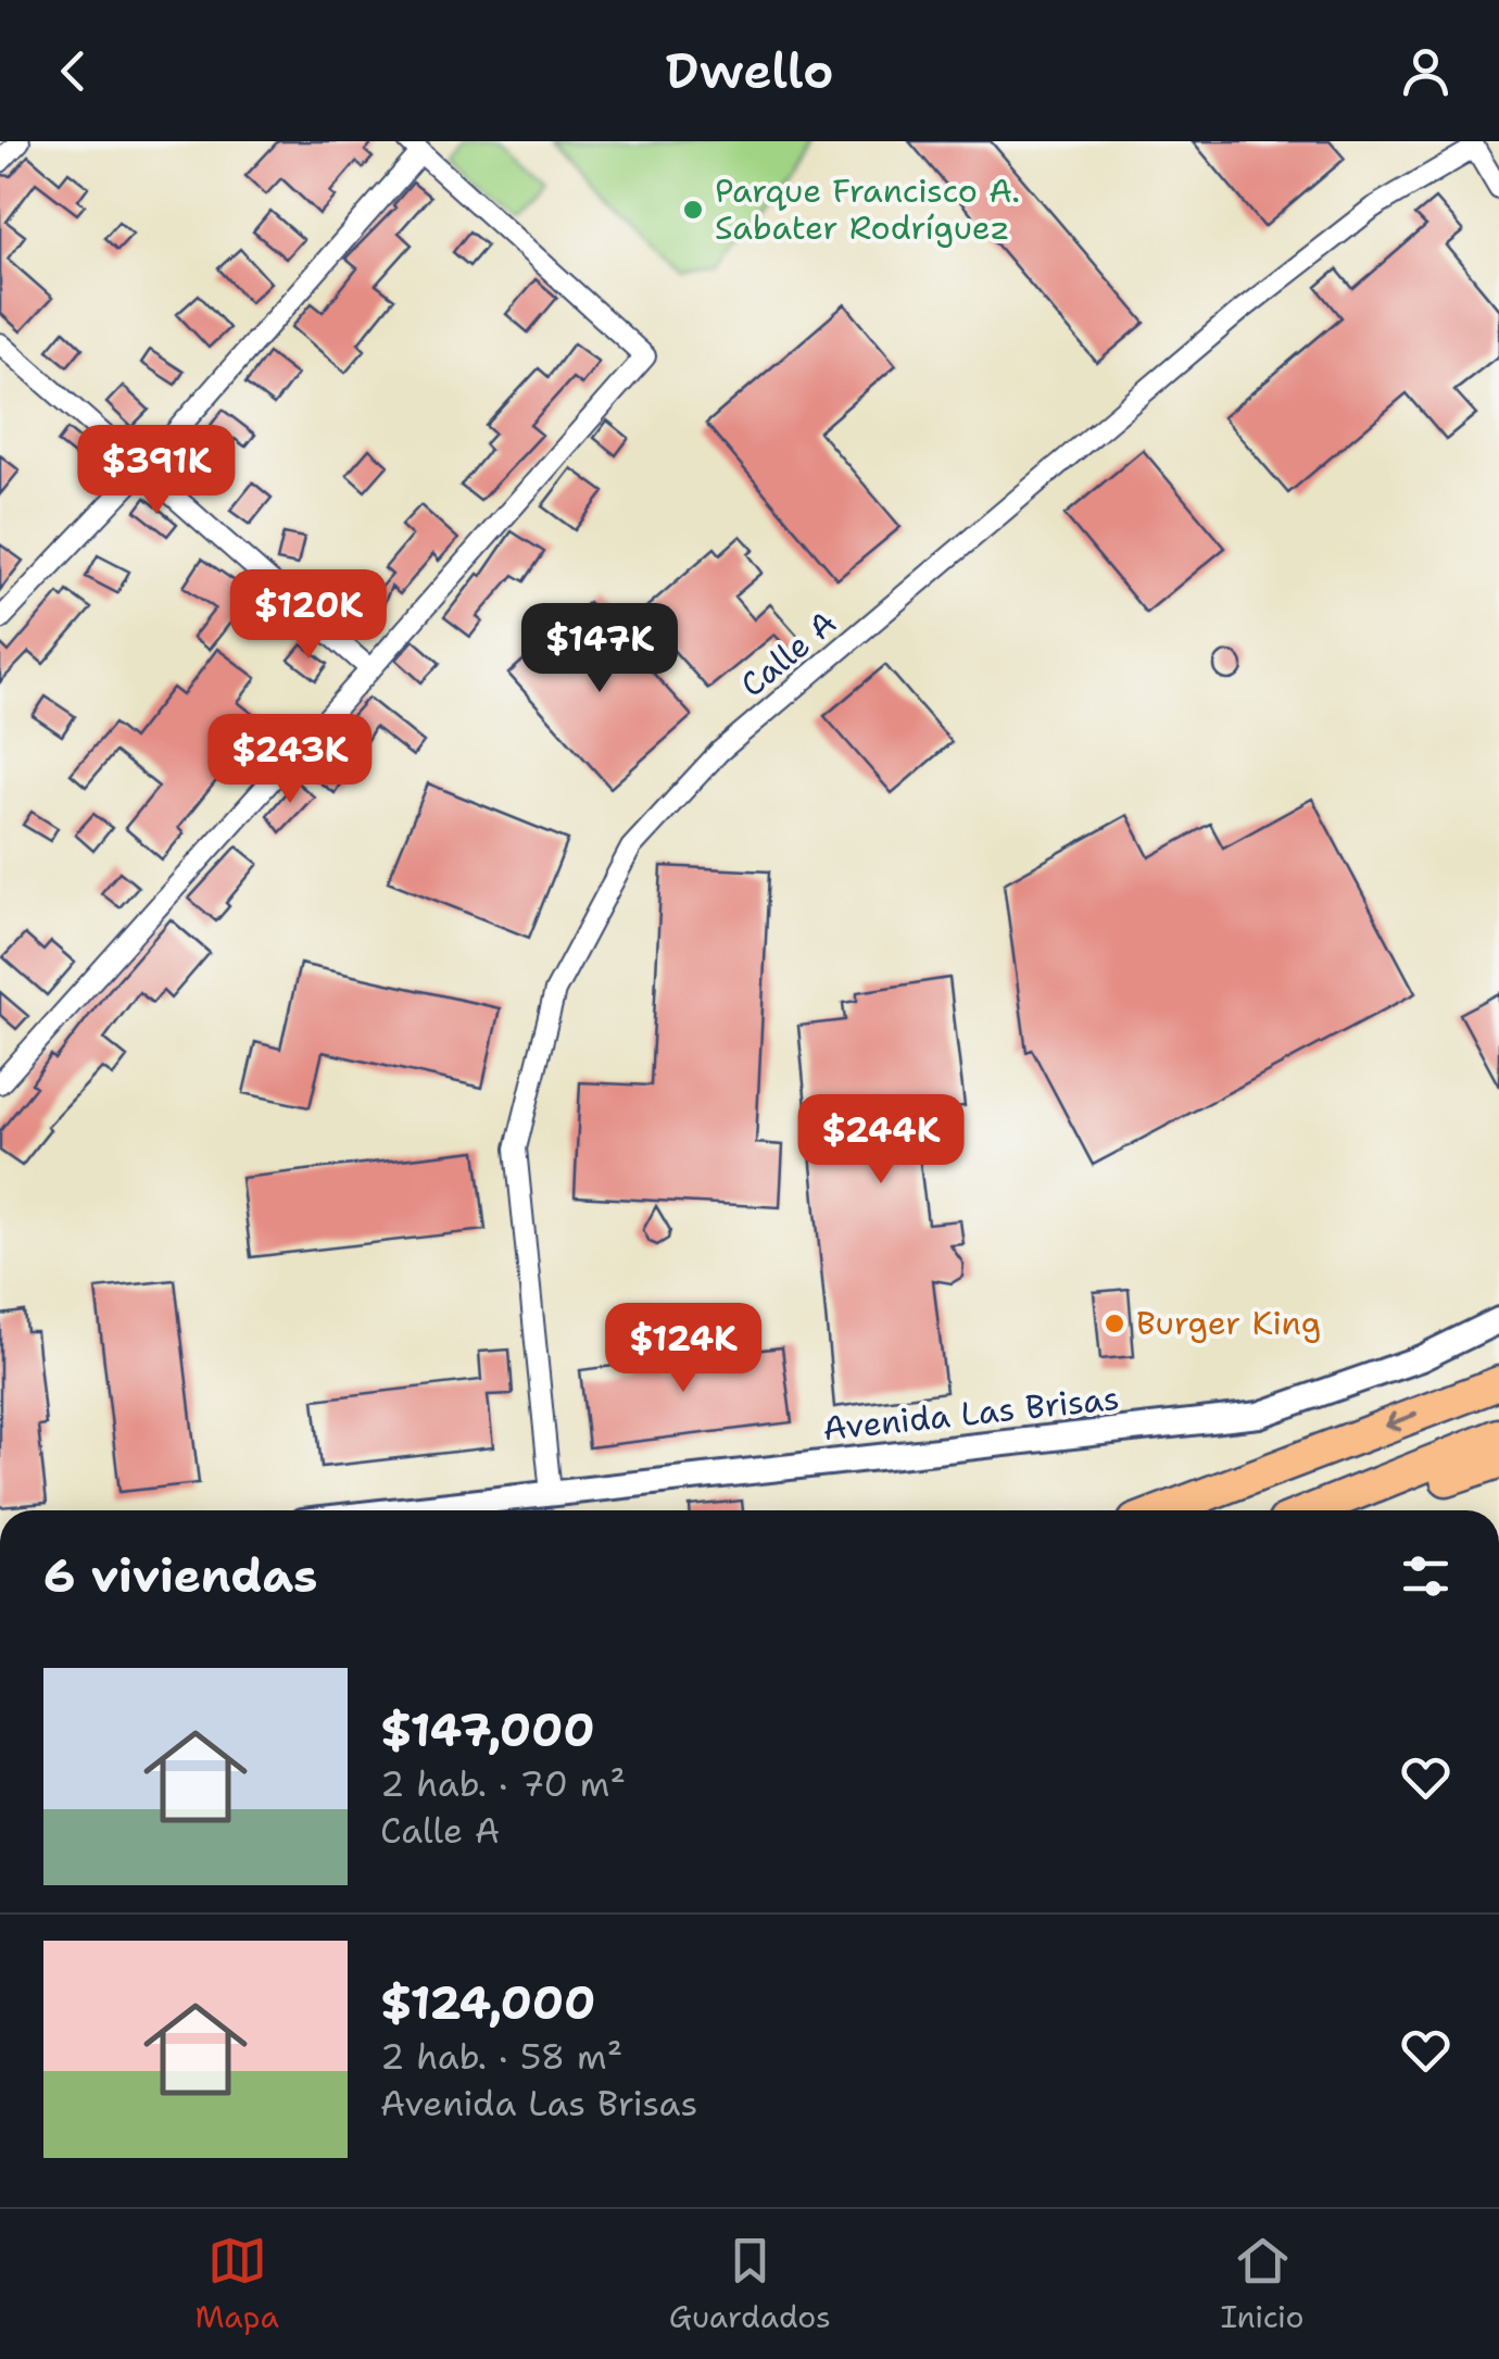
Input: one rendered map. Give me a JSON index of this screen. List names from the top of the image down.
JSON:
{
  "streets": {
    "street": ["Calle A", "Avenida Las Brisas"]
  },
  "crossings": [
    ["Calle A", "Avenida Las Brisas"]
  ],
  "places": ["Parque Francisco A. Sabater Rodríguez", "Burger King"],
  "page": {
    "header": "Dwello",
    "price": [
      "$391K",
      "$120K",
      "$147K",
      "$243K",
      "$244K",
      "$124K"
    ],
    "heading": "6 viviendas",
    "list": [
      {
        "name": "$147,000",
        "note": "2 hab. · 70 m² · Calle A"
      },
      {
        "name": "$124,000",
        "note": "2 hab. · 58 m² · Avenida Las Brisas"
      }
    ],
    "tabs": ["Mapa", "Guardados", "Inicio"]
  }
}
